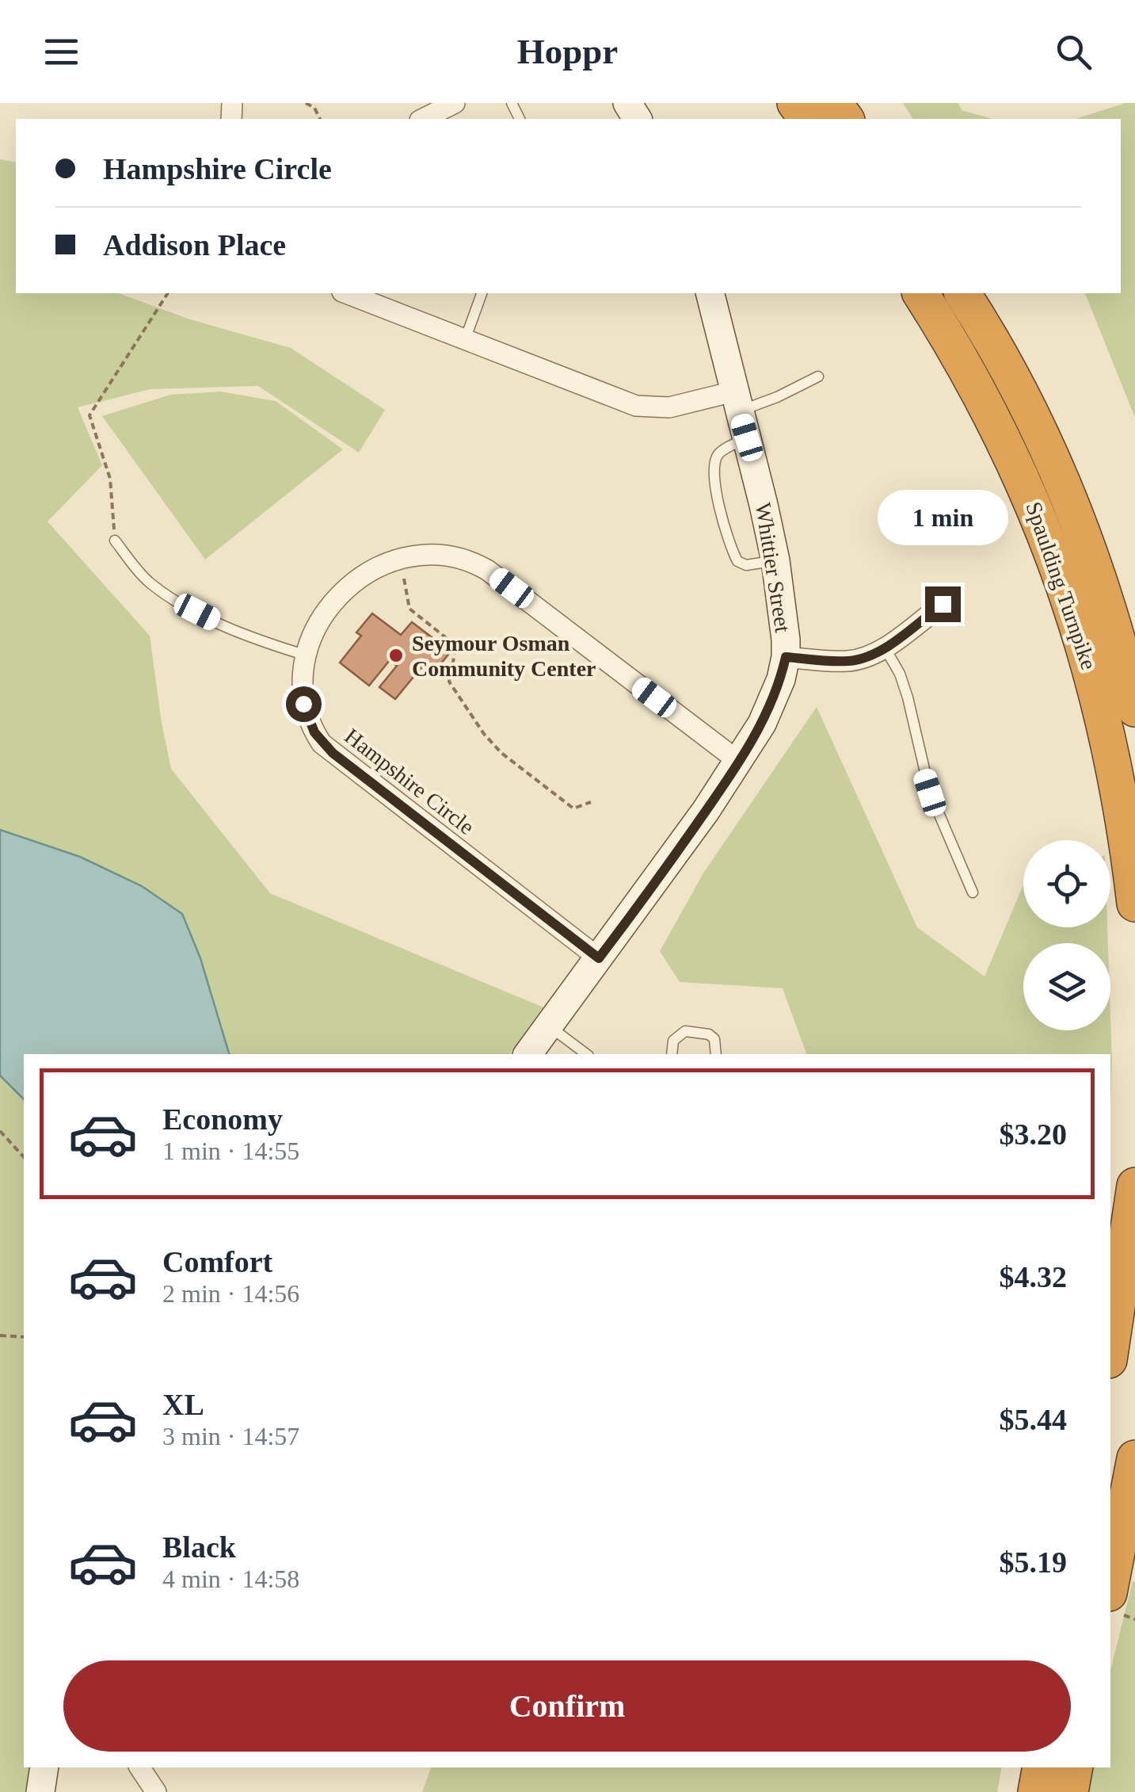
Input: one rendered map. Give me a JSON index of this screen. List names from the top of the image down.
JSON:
{
  "streets": {
    "highway": ["Spaulding Turnpike"],
    "street": ["Whittier Street", "Hampshire Circle"]
  },
  "crossings": [
    ["Whittier Street", "Hampshire Circle"]
  ],
  "places": ["Seymour Osman Community Center"],
  "page": {
    "header": "Hoppr",
    "banner": ["Hampshire Circle", "Addison Place"],
    "bubble": "1 min",
    "list": [
      {
        "name": "Economy",
        "note": "1 min · 14:55",
        "value": "$3.20"
      },
      {
        "name": "Comfort",
        "note": "2 min · 14:56",
        "value": "$4.32"
      },
      {
        "name": "XL",
        "note": "3 min · 14:57",
        "value": "$5.44"
      },
      {
        "name": "Black",
        "note": "4 min · 14:58",
        "value": "$5.19"
      }
    ],
    "buttons": "Confirm"
  }
}
